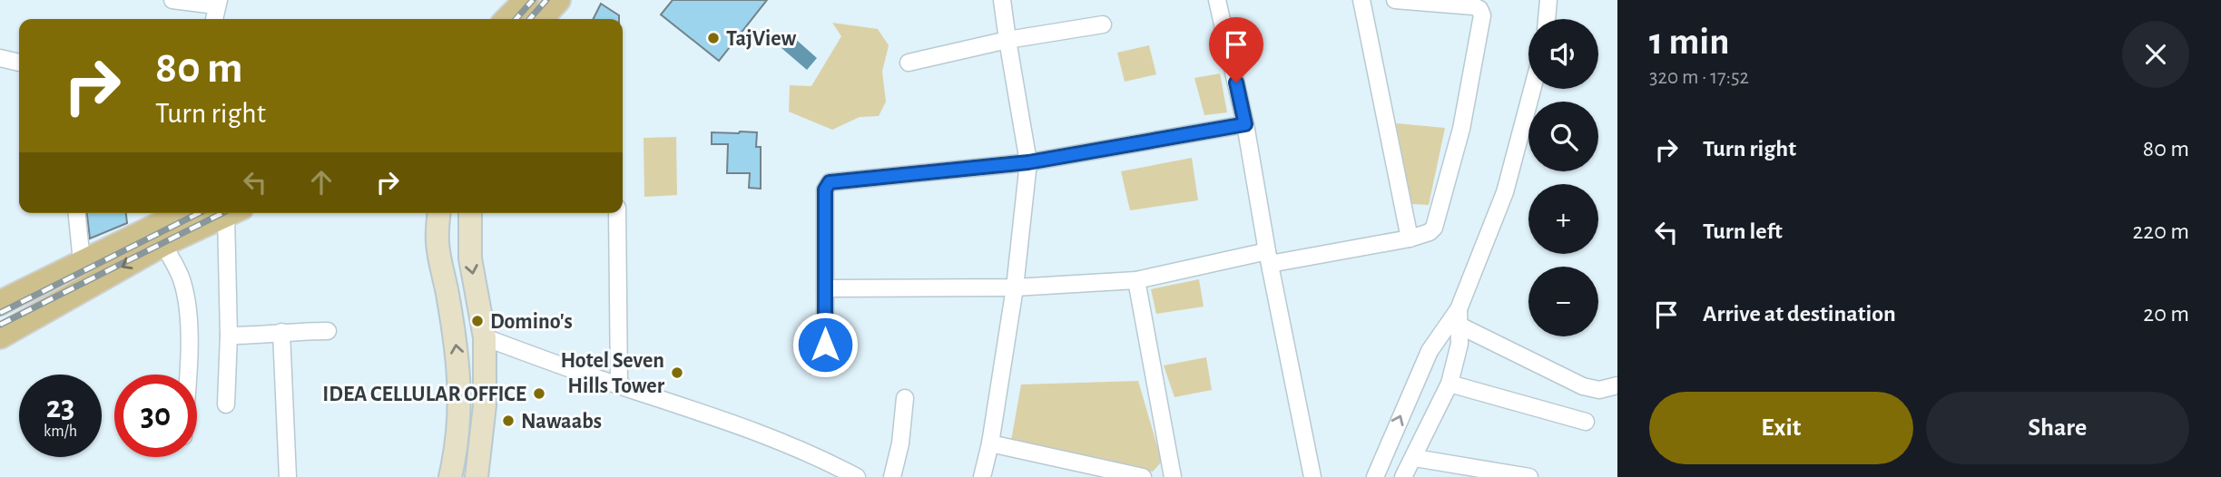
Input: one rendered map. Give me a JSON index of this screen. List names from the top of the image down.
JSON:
{
  "places": [
    "TajView",
    "Domino's",
    "Hotel Seven Hills Tower",
    "IDEA CELLULAR OFFICE",
    "Nawaabs"
  ],
  "page": {
    "heading": ["1 min", "320 m · 17:52"],
    "map_buttons": ["+", "−"],
    "turn": ["80 m", "Turn right"],
    "list": [
      {
        "name": "Turn right",
        "value": "80 m"
      },
      {
        "name": "Turn left",
        "value": "220 m"
      },
      {
        "name": "Arrive at destination",
        "value": "20 m"
      }
    ],
    "speed": "23 km/h",
    "limit": "30",
    "buttons": ["Exit", "Share"]
  }
}
